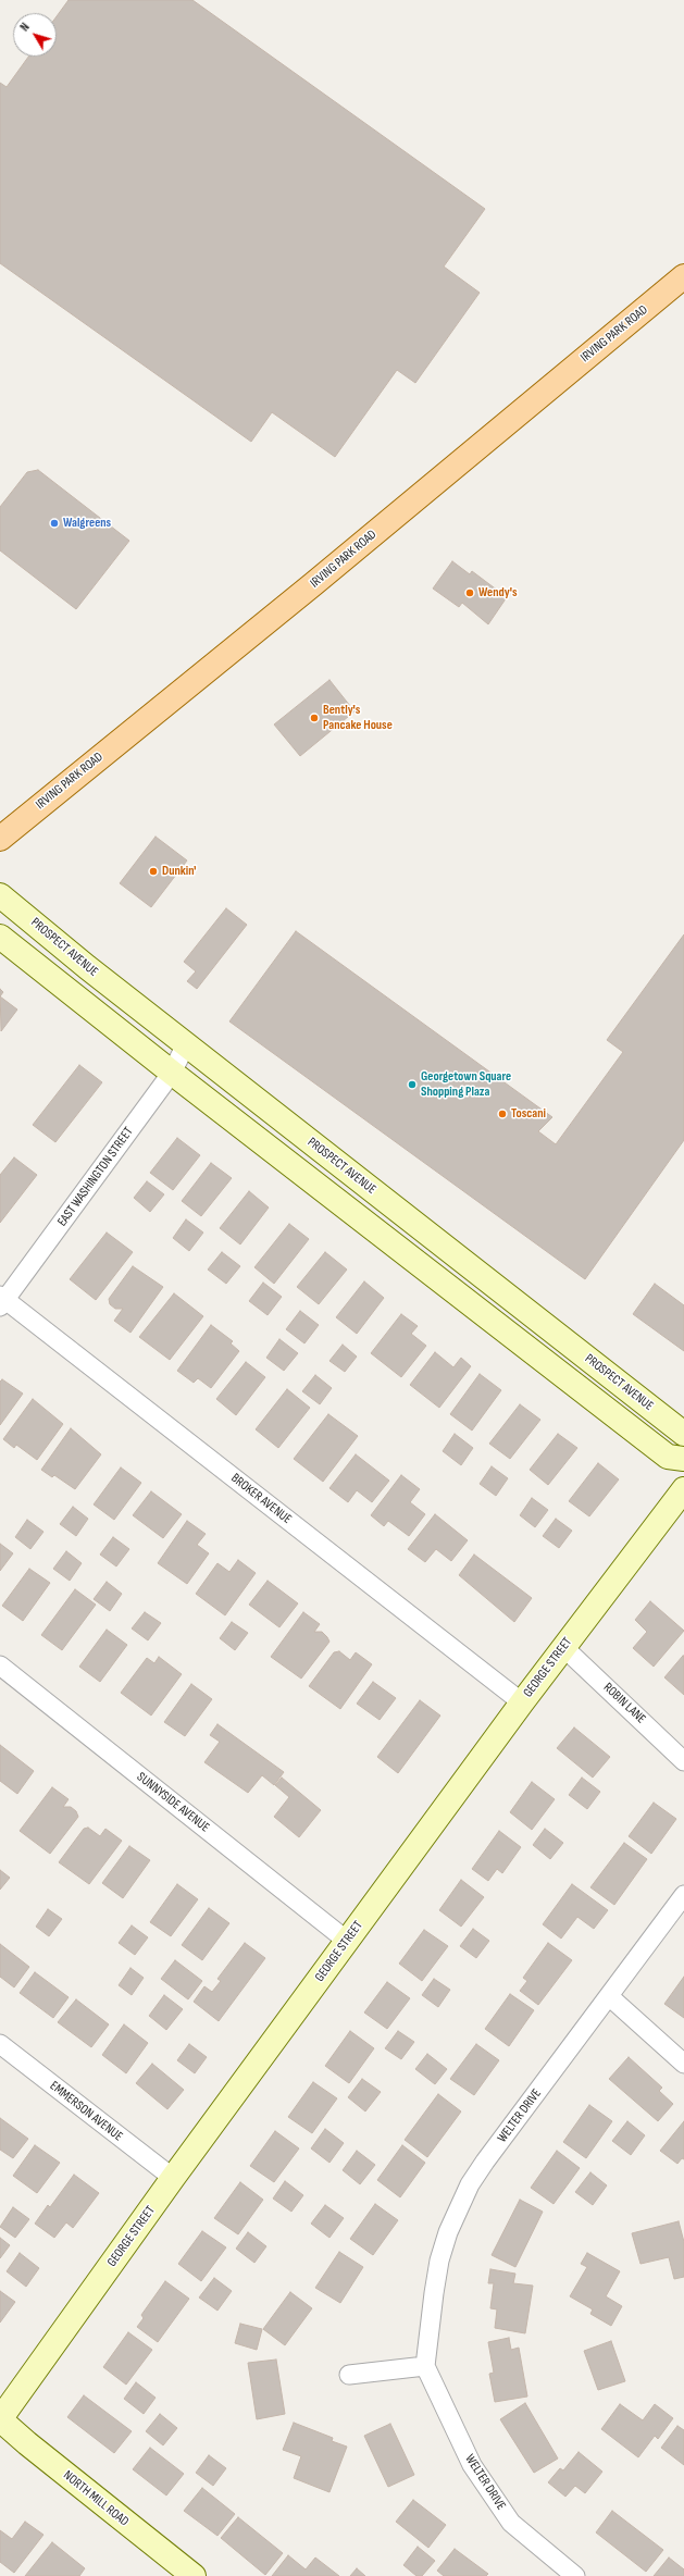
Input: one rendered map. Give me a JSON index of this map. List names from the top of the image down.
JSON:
{
  "streets": {
    "main road": ["IRVING PARK ROAD"],
    "street": [
      "PROSPECT AVENUE",
      "EAST WASHINGTON STREET",
      "BROKER AVENUE",
      "GEORGE STREET",
      "ROBIN LANE",
      "SUNNYSIDE AVENUE",
      "EMMERSON AVENUE",
      "WELTER DRIVE",
      "NORTH MILL ROAD"
    ]
  },
  "crossings": [
    ["PROSPECT AVENUE", "EAST WASHINGTON STREET"],
    ["EAST WASHINGTON STREET", "BROKER AVENUE"],
    ["BROKER AVENUE", "GEORGE STREET"],
    ["GEORGE STREET", "ROBIN LANE"],
    ["GEORGE STREET", "SUNNYSIDE AVENUE"],
    ["GEORGE STREET", "EMMERSON AVENUE"],
    ["GEORGE STREET", "NORTH MILL ROAD"]
  ],
  "places": [
    "Walgreens",
    "Wendy's",
    "Bently's Pancake House",
    "Dunkin'",
    "Georgetown Square Shopping Plaza",
    "Toscani"
  ],
  "north": "top left"
}
